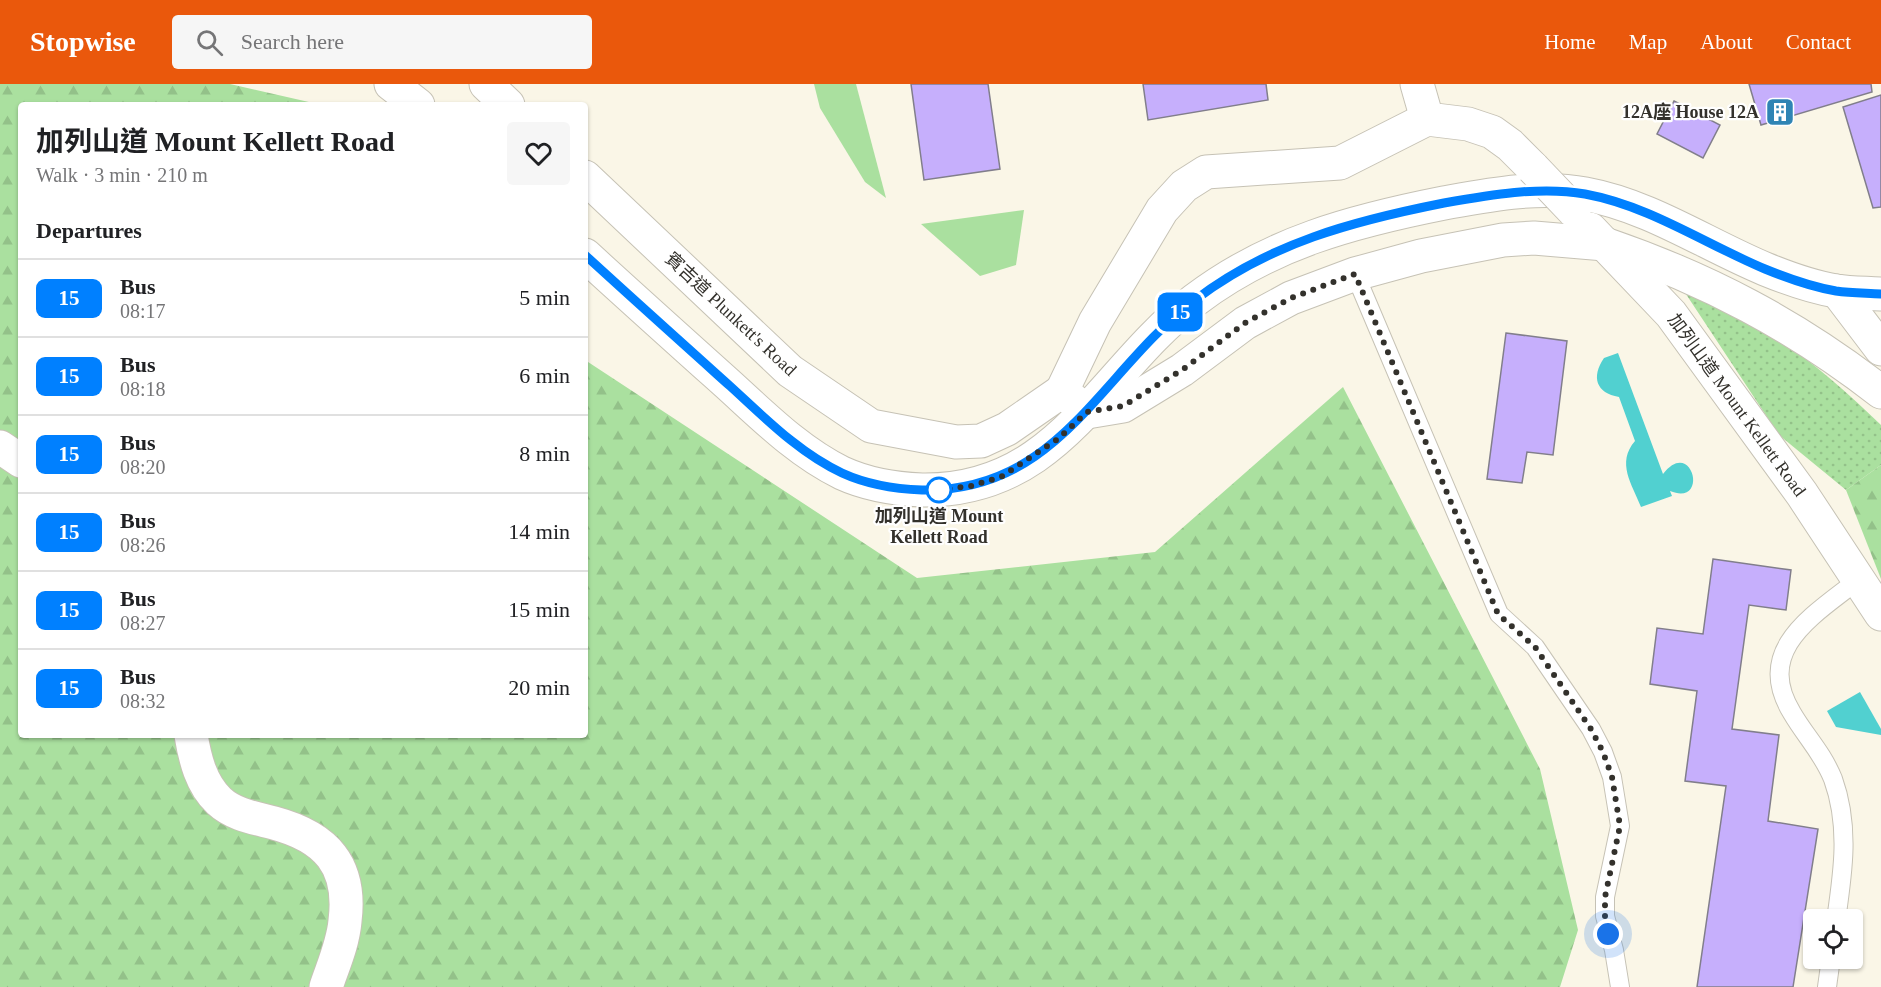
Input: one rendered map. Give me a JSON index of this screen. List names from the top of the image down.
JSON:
{
  "streets": {
    "street": ["賓吉道 Plunkett's Road", "加列山道 Mount Kellett Road"]
  },
  "crossings": [
    ["賓吉道 Plunkett's Road", "加列山道 Mount Kellett Road"]
  ],
  "places": {
    "building": ["12A座 House 12A"],
    "other": ["加列山道 Mount Kellett Road"]
  },
  "lines": ["bus line 15"],
  "page": {
    "header": "Stopwise",
    "search": "Search here",
    "nav": [
      "Home",
      "Map",
      "About",
      "Contact"
    ],
    "on_map": "15",
    "heading": [
      ["加列山道 Mount Kellett Road", "Walk · 3 min · 210 m"],
      "Departures"
    ],
    "list": [
      {
        "mark": "15",
        "name": "Bus",
        "note": "08:17",
        "value": "5 min"
      },
      {
        "mark": "15",
        "name": "Bus",
        "note": "08:18",
        "value": "6 min"
      },
      {
        "mark": "15",
        "name": "Bus",
        "note": "08:20",
        "value": "8 min"
      },
      {
        "mark": "15",
        "name": "Bus",
        "note": "08:26",
        "value": "14 min"
      },
      {
        "mark": "15",
        "name": "Bus",
        "note": "08:27",
        "value": "15 min"
      },
      {
        "mark": "15",
        "name": "Bus",
        "note": "08:32",
        "value": "20 min"
      }
    ]
  }
}
